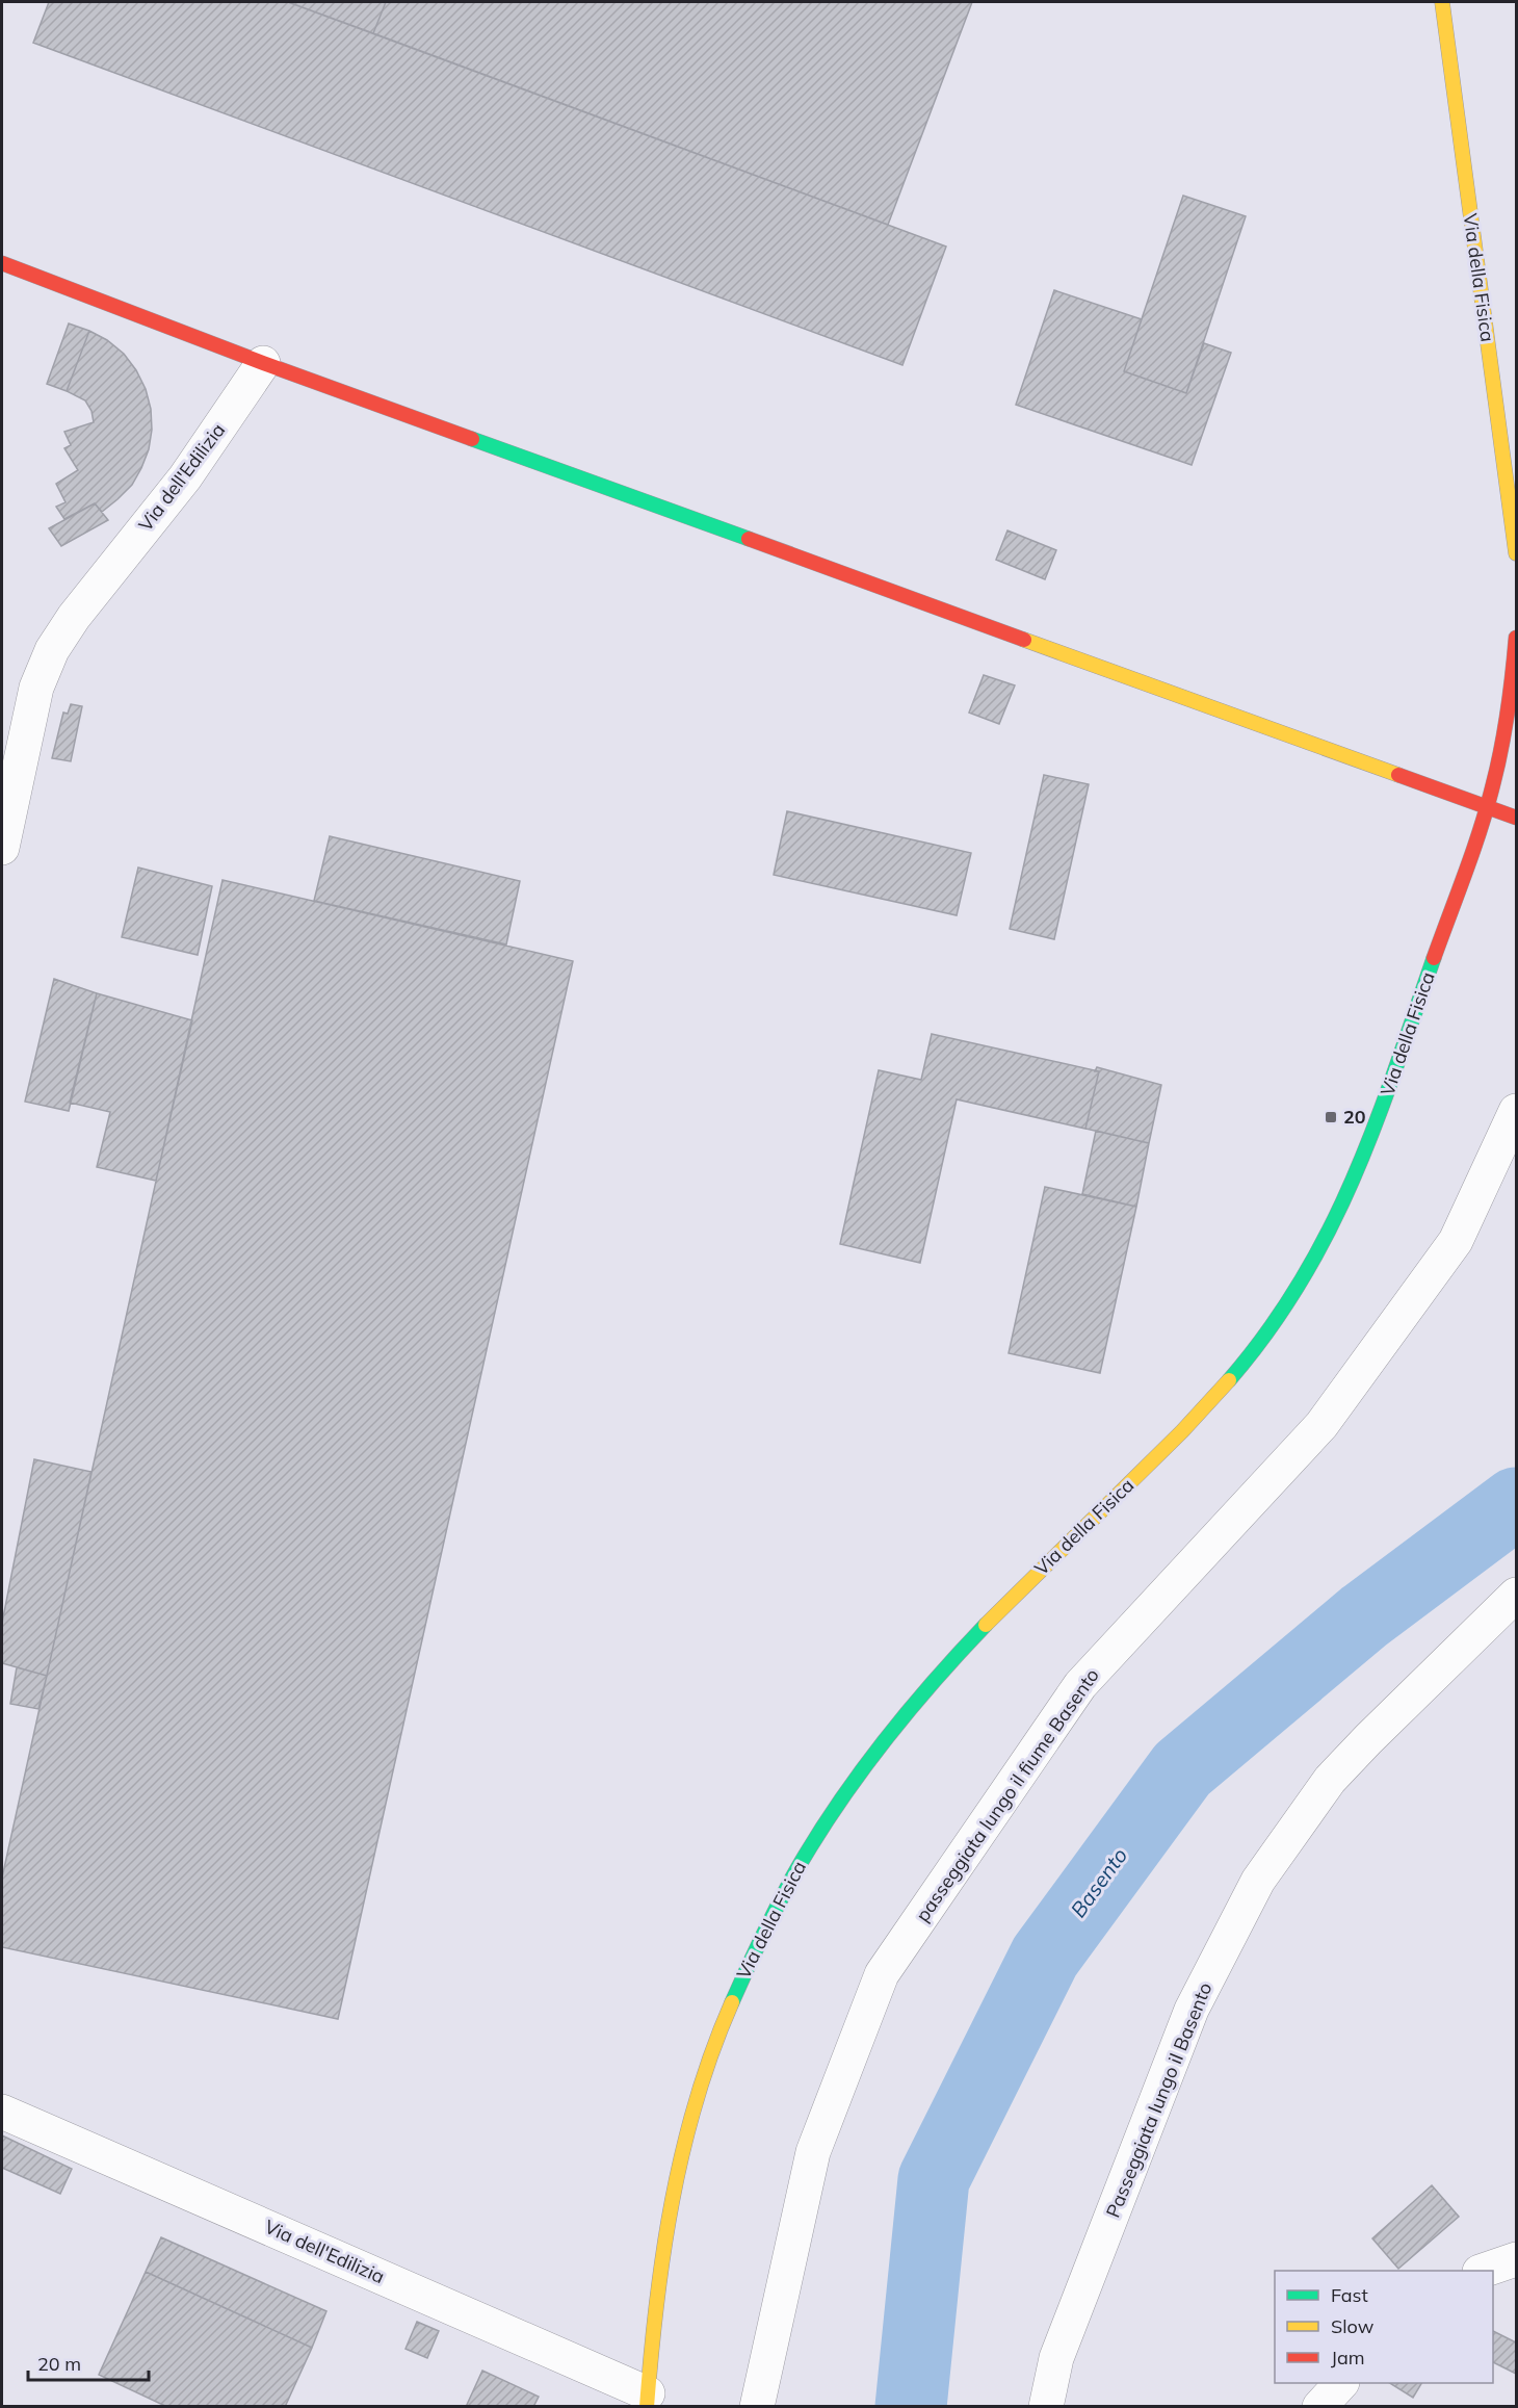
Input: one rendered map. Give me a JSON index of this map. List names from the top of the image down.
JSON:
{
  "streets": {
    "street": [
      "Via della Fisica",
      "Via dell'Edilizia",
      "passeggiata lungo il fiume Basento",
      "Passeggiata lungo il Basento"
    ]
  },
  "crossings": [
    ["Via della Fisica", "Via dell'Edilizia"]
  ],
  "water": ["Basento"],
  "places": {
    "transit": ["20"]
  },
  "legend": ["Fast", "Slow", "Jam"],
  "scale_bar": "20 m"
}
